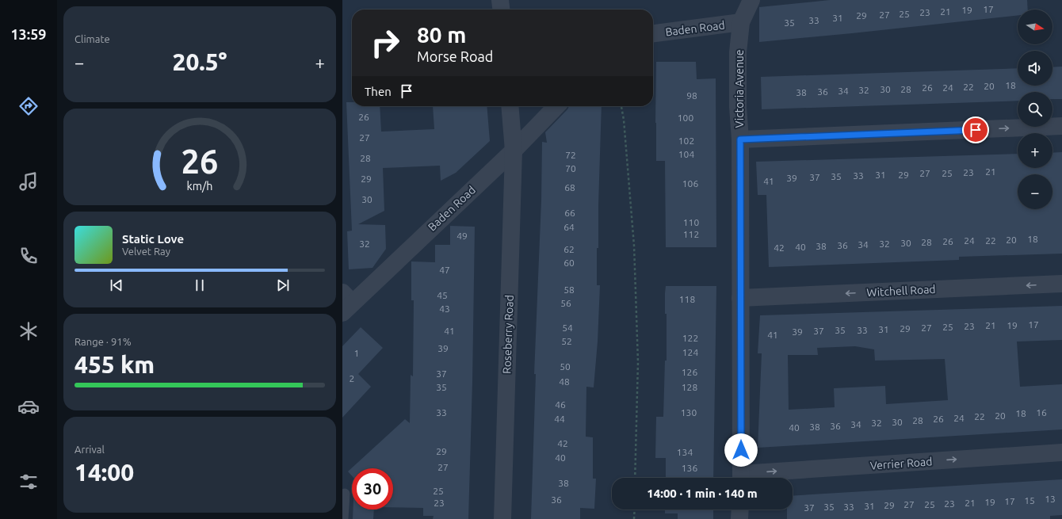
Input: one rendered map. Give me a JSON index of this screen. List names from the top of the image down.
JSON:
{
  "streets": {
    "street": [
      "Baden Road",
      "Victoria Avenue",
      "Witchell Road",
      "Roseberry Road",
      "Verrier Road"
    ]
  },
  "crossings": [
    ["Baden Road", "Victoria Avenue"],
    ["Baden Road", "Roseberry Road"],
    ["Victoria Avenue", "Witchell Road"]
  ],
  "one_way": ["Witchell Road", "Verrier Road"],
  "house_numbers": [
    "17",
    "19",
    "21",
    "23",
    "25",
    "27",
    "29",
    "31",
    "33",
    "35",
    "18",
    "20",
    "22",
    "26",
    "24",
    "30",
    "28",
    "32",
    "34",
    "36",
    "38",
    "98",
    "26",
    "100",
    "27",
    "102",
    "104",
    "72",
    "28",
    "70",
    "21",
    "23",
    "27",
    "25",
    "31",
    "29",
    "33",
    "35",
    "37",
    "39",
    "29",
    "41",
    "106",
    "68",
    "30",
    "66",
    "110",
    "64",
    "112",
    "49",
    "18",
    "20",
    "24",
    "22",
    "26",
    "28",
    "30",
    "32",
    "32",
    "34",
    "36",
    "38",
    "40",
    "42",
    "62",
    "60",
    "47",
    "58",
    "45",
    "118",
    "56",
    "43",
    "17",
    "21",
    "19",
    "23",
    "25",
    "54",
    "27",
    "29",
    "31",
    "35",
    "33",
    "41",
    "37",
    "39",
    "41",
    "122",
    "52",
    "39",
    "124",
    "1",
    "50",
    "126",
    "37",
    "2",
    "48",
    "35",
    "128",
    "46",
    "33",
    "130",
    "16",
    "18",
    "20",
    "22",
    "24",
    "44",
    "26",
    "28",
    "30",
    "32",
    "34",
    "36",
    "38",
    "40",
    "42",
    "29",
    "134",
    "40",
    "27",
    "136",
    "38",
    "25",
    "13",
    "36",
    "15",
    "17",
    "19",
    "23",
    "21",
    "23",
    "27",
    "25",
    "29",
    "31",
    "35",
    "33",
    "37"
  ],
  "north": "right",
  "page": {
    "tabs": "13:59",
    "tile": [
      "Climate",
      ["Range · 91%", "455 km"],
      ["Arrival", "14:00"]
    ],
    "map_buttons": ["+", "−"],
    "turn": ["80 m", "Morse Road"],
    "heat": ["−", "20.5°", "+"],
    "then": "Then",
    "song": ["Static Love", "Velvet Ray"],
    "limit": "30",
    "trip": "14:00 · 1 min · 140 m",
    "gauge": ["26", "km/h"]
  }
}
